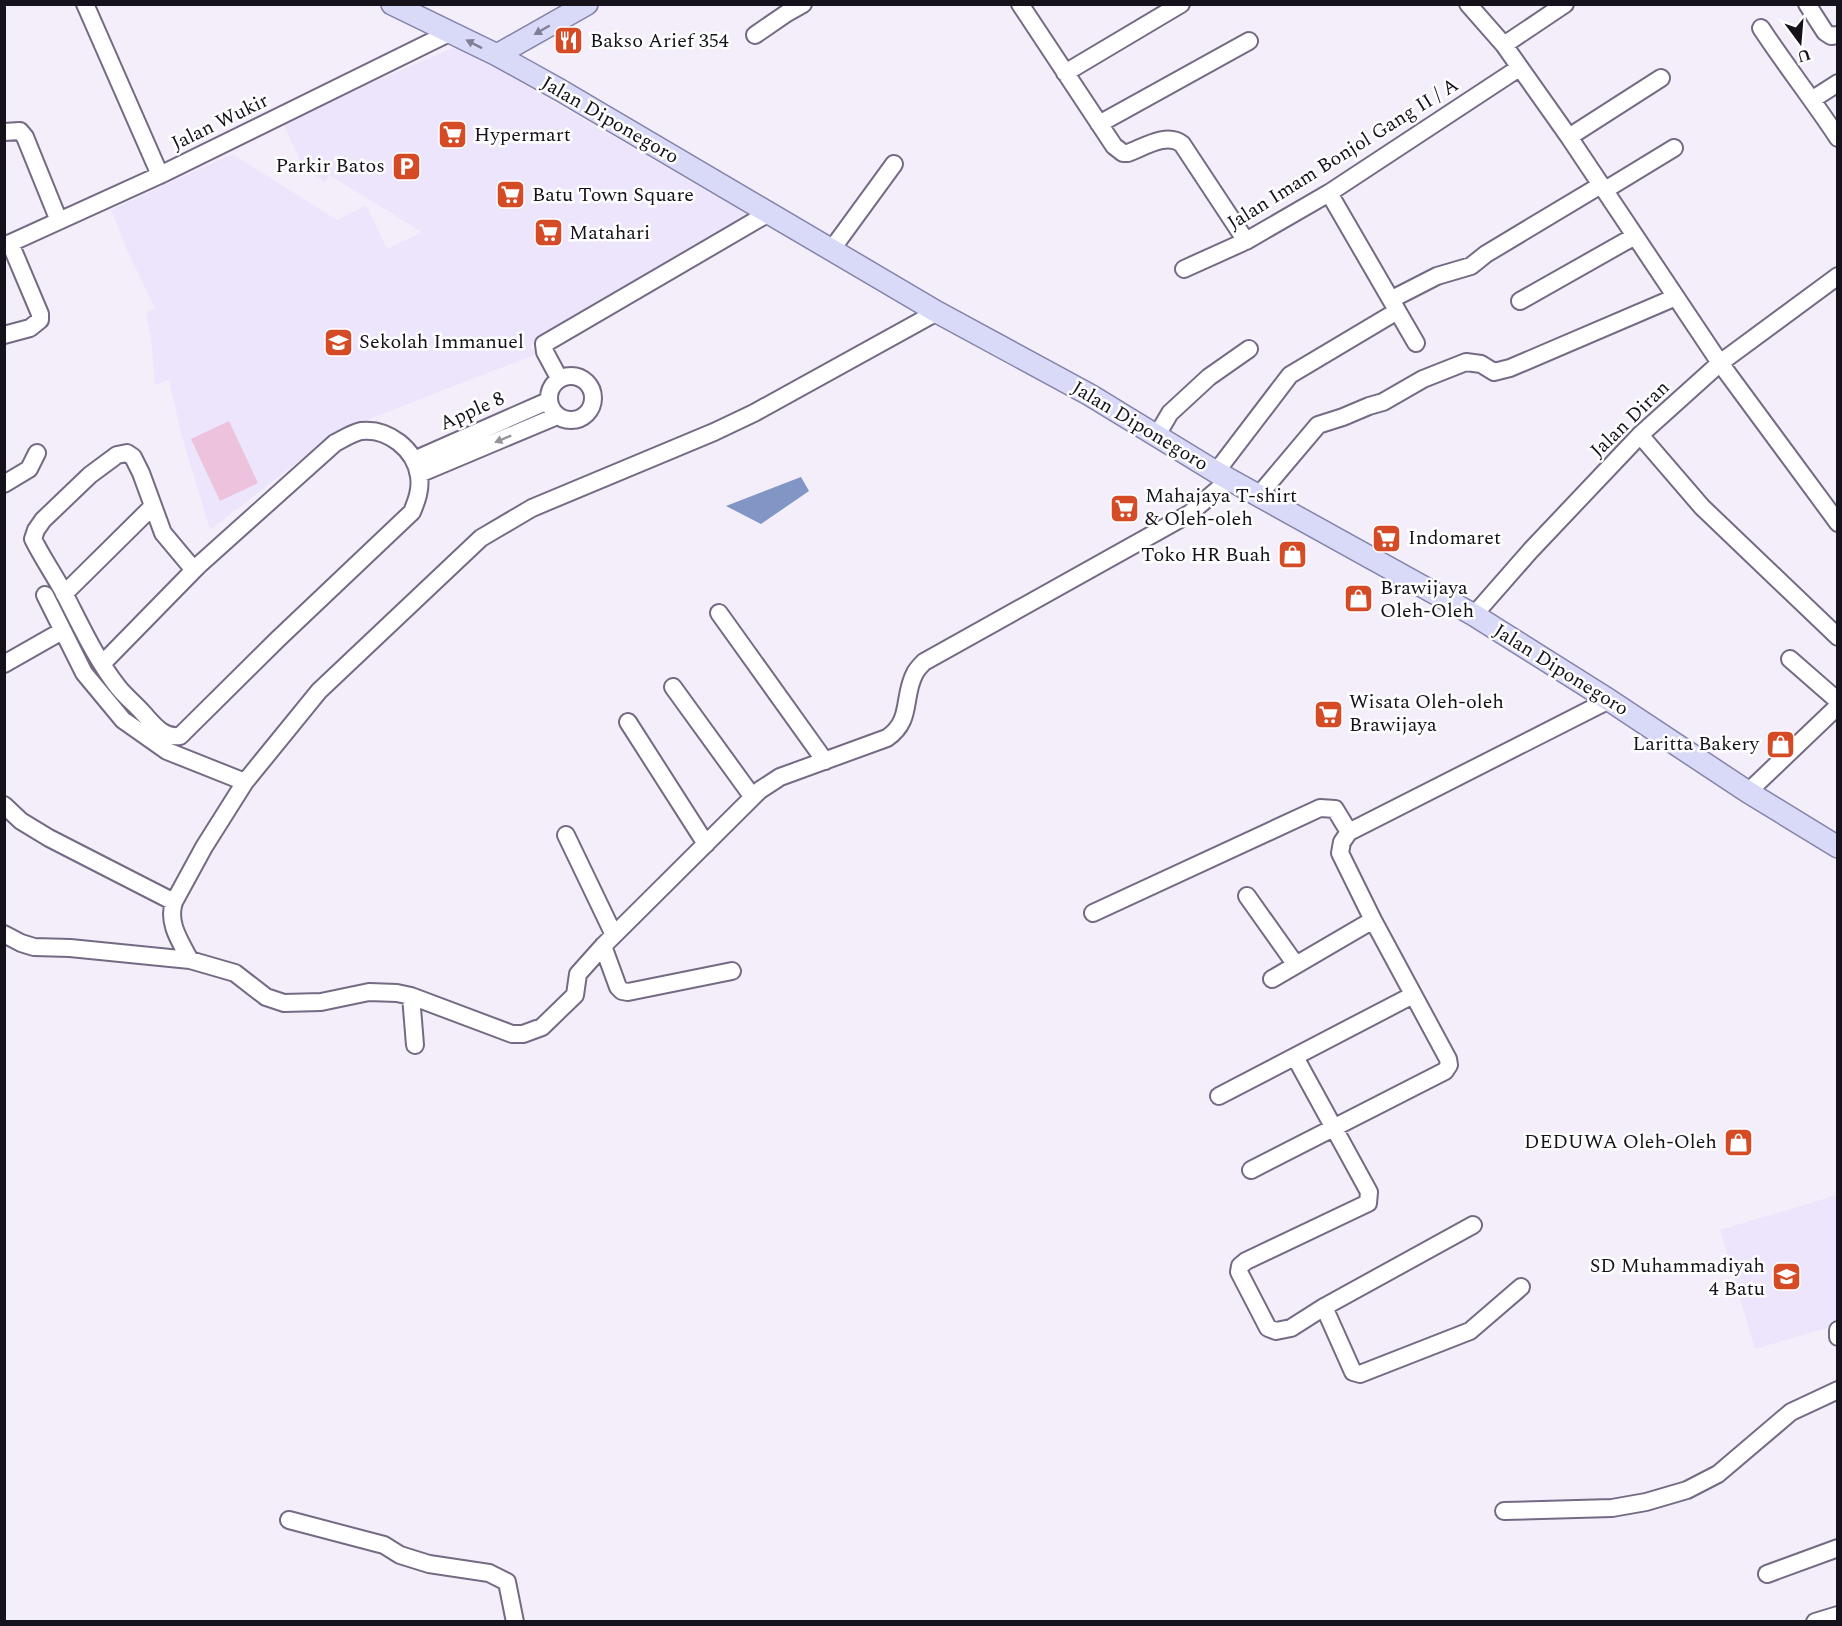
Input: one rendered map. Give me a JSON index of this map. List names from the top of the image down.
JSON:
{
  "streets": {
    "main road": ["Jalan Diponegoro"],
    "street": [
      "Jalan Wukir",
      "Jalan Imam Bonjol Gang II / A",
      "Apple 8",
      "Jalan Diran"
    ]
  },
  "crossings": [
    ["Jalan Diponegoro", "Jalan Wukir"],
    ["Jalan Diponegoro", "Jalan Diran"]
  ],
  "places": {
    "restaurant": ["Bakso Arief 354"],
    "supermarket": [
      "Hypermart",
      "Batu Town Square",
      "Matahari",
      "Mahajaya T-shirt & Oleh-oleh",
      "Indomaret",
      "Wisata Oleh-oleh Brawijaya"
    ],
    "parking": ["Parkir Batos"],
    "school or university": ["Sekolah Immanuel", "SD Muhammadiyah 4 Batu"],
    "shop": [
      "Toko HR Buah",
      "Brawijaya Oleh-Oleh",
      "Laritta Bakery",
      "DEDUWA Oleh-Oleh"
    ]
  },
  "north": "bottom"
}
